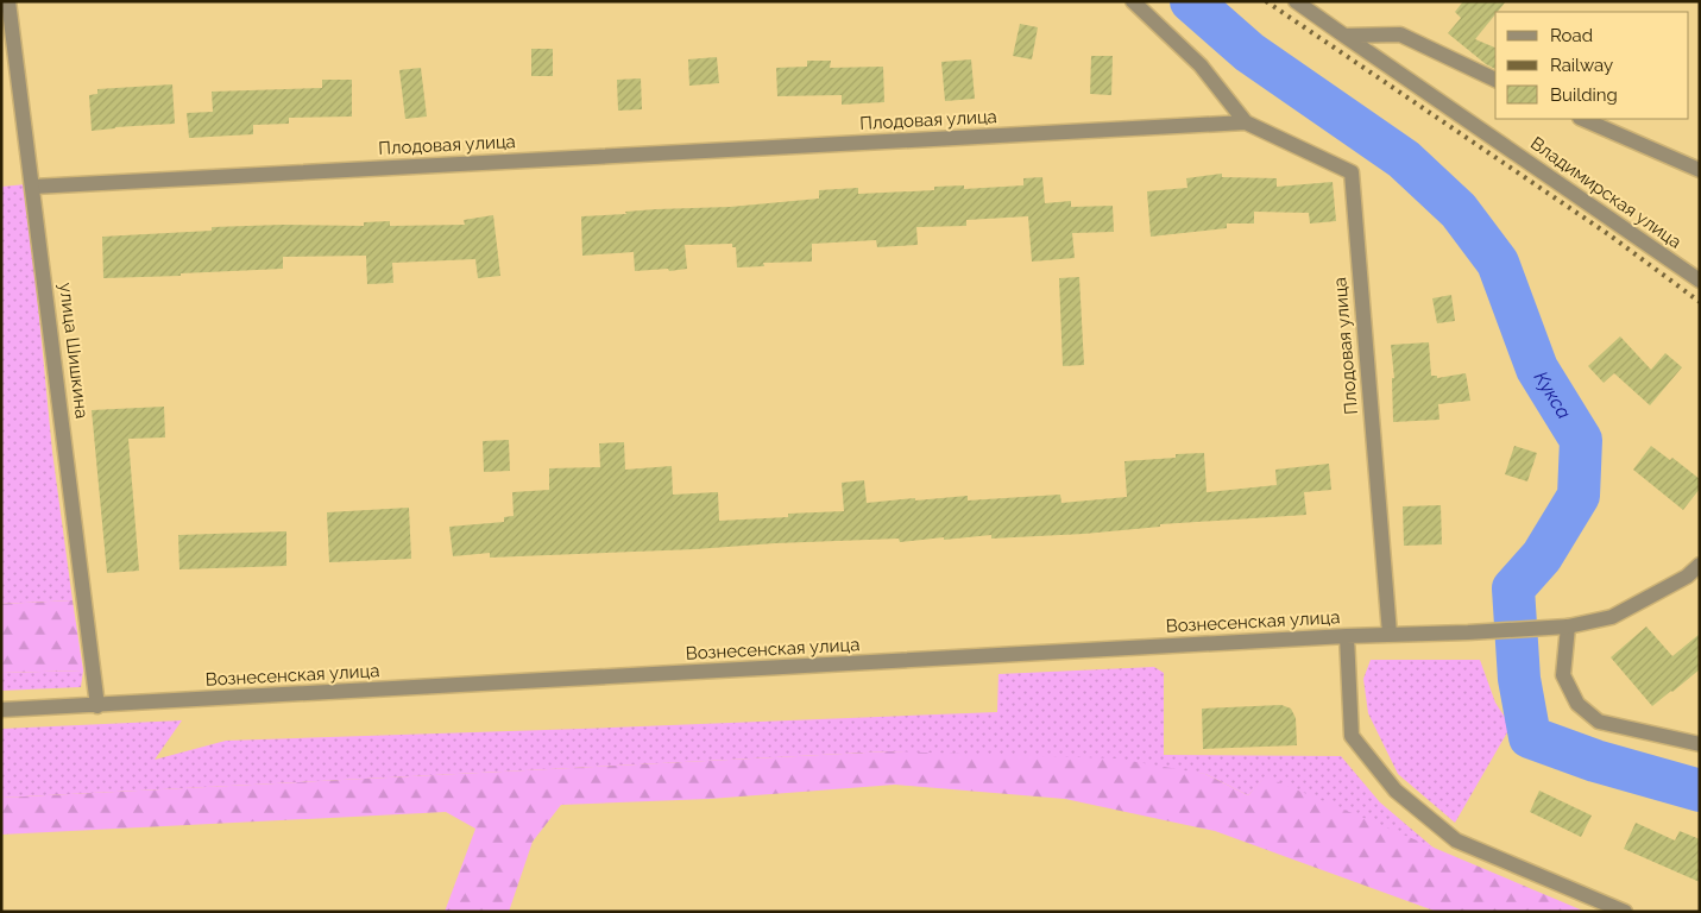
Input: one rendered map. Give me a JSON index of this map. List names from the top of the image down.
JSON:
{
  "streets": {
    "street": [
      "Плодовая улица",
      "Владимирская улица",
      "улица Шишкина",
      "Вознесенская улица"
    ]
  },
  "crossings": [
    ["Плодовая улица", "улица Шишкина"],
    ["Плодовая улица", "Вознесенская улица"],
    ["улица Шишкина", "Вознесенская улица"]
  ],
  "water": ["Кукса"],
  "legend": ["Road", "Railway", "Building"]
}
